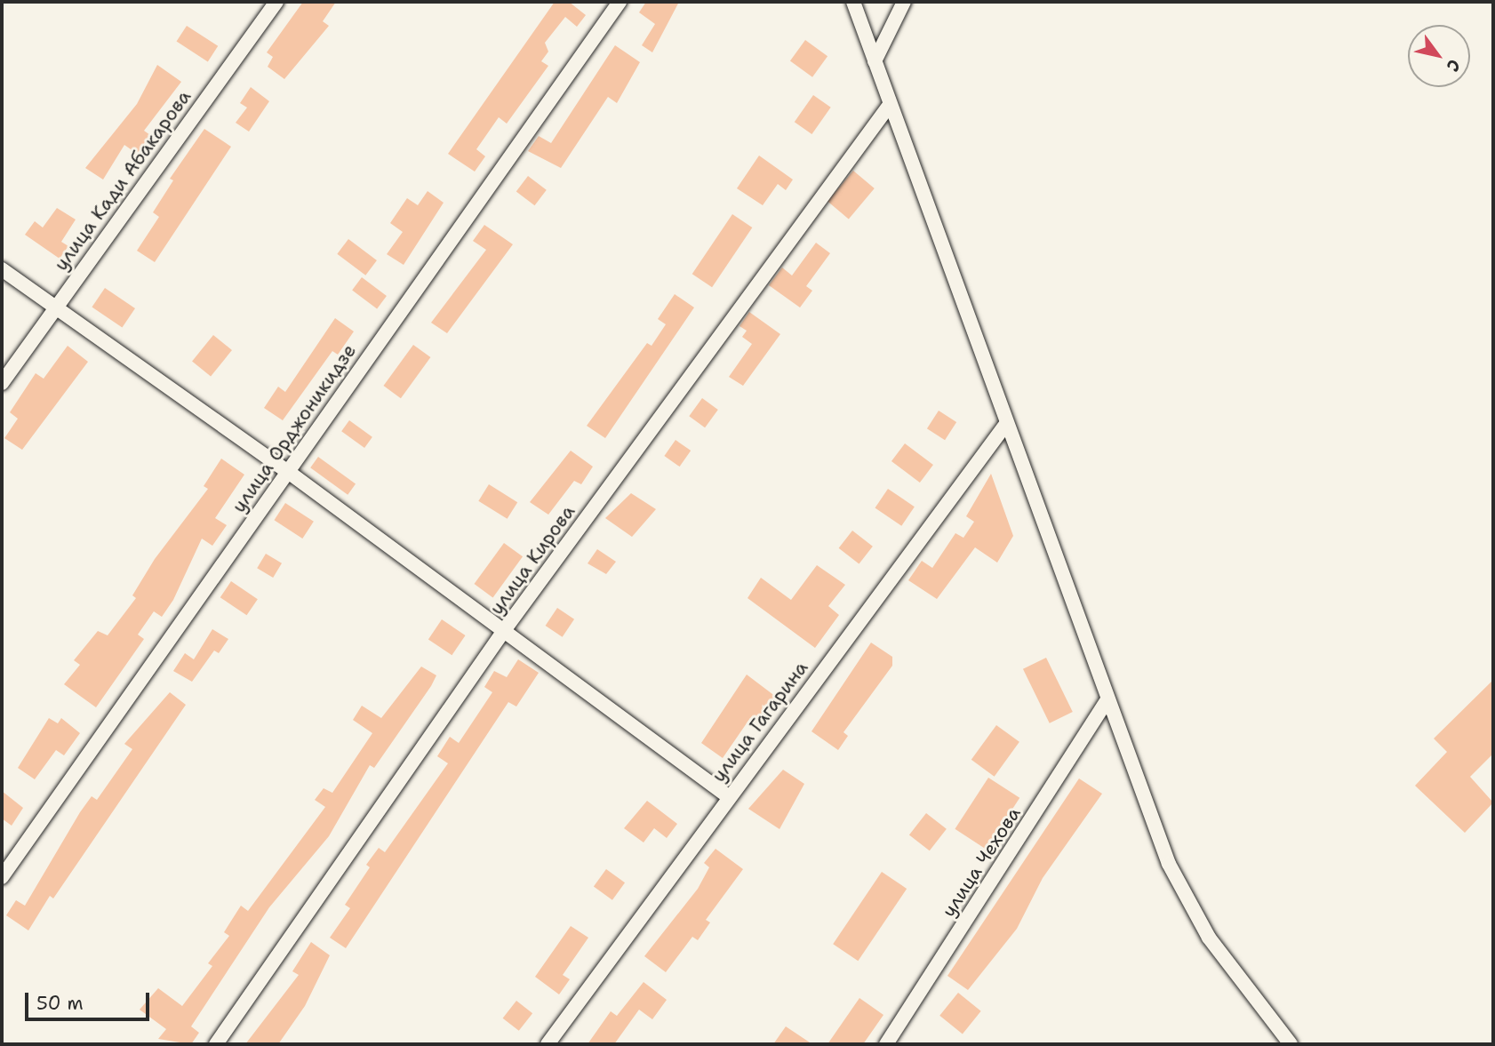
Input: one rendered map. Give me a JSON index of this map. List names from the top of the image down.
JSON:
{
  "streets": {
    "street": [
      "улица Кади Абакарова",
      "улица Орджоникидзе",
      "улица Кирова",
      "улица Гагарина",
      "улица Чехова"
    ]
  },
  "scale_bar": "50 m",
  "north": "bottom right"
}
